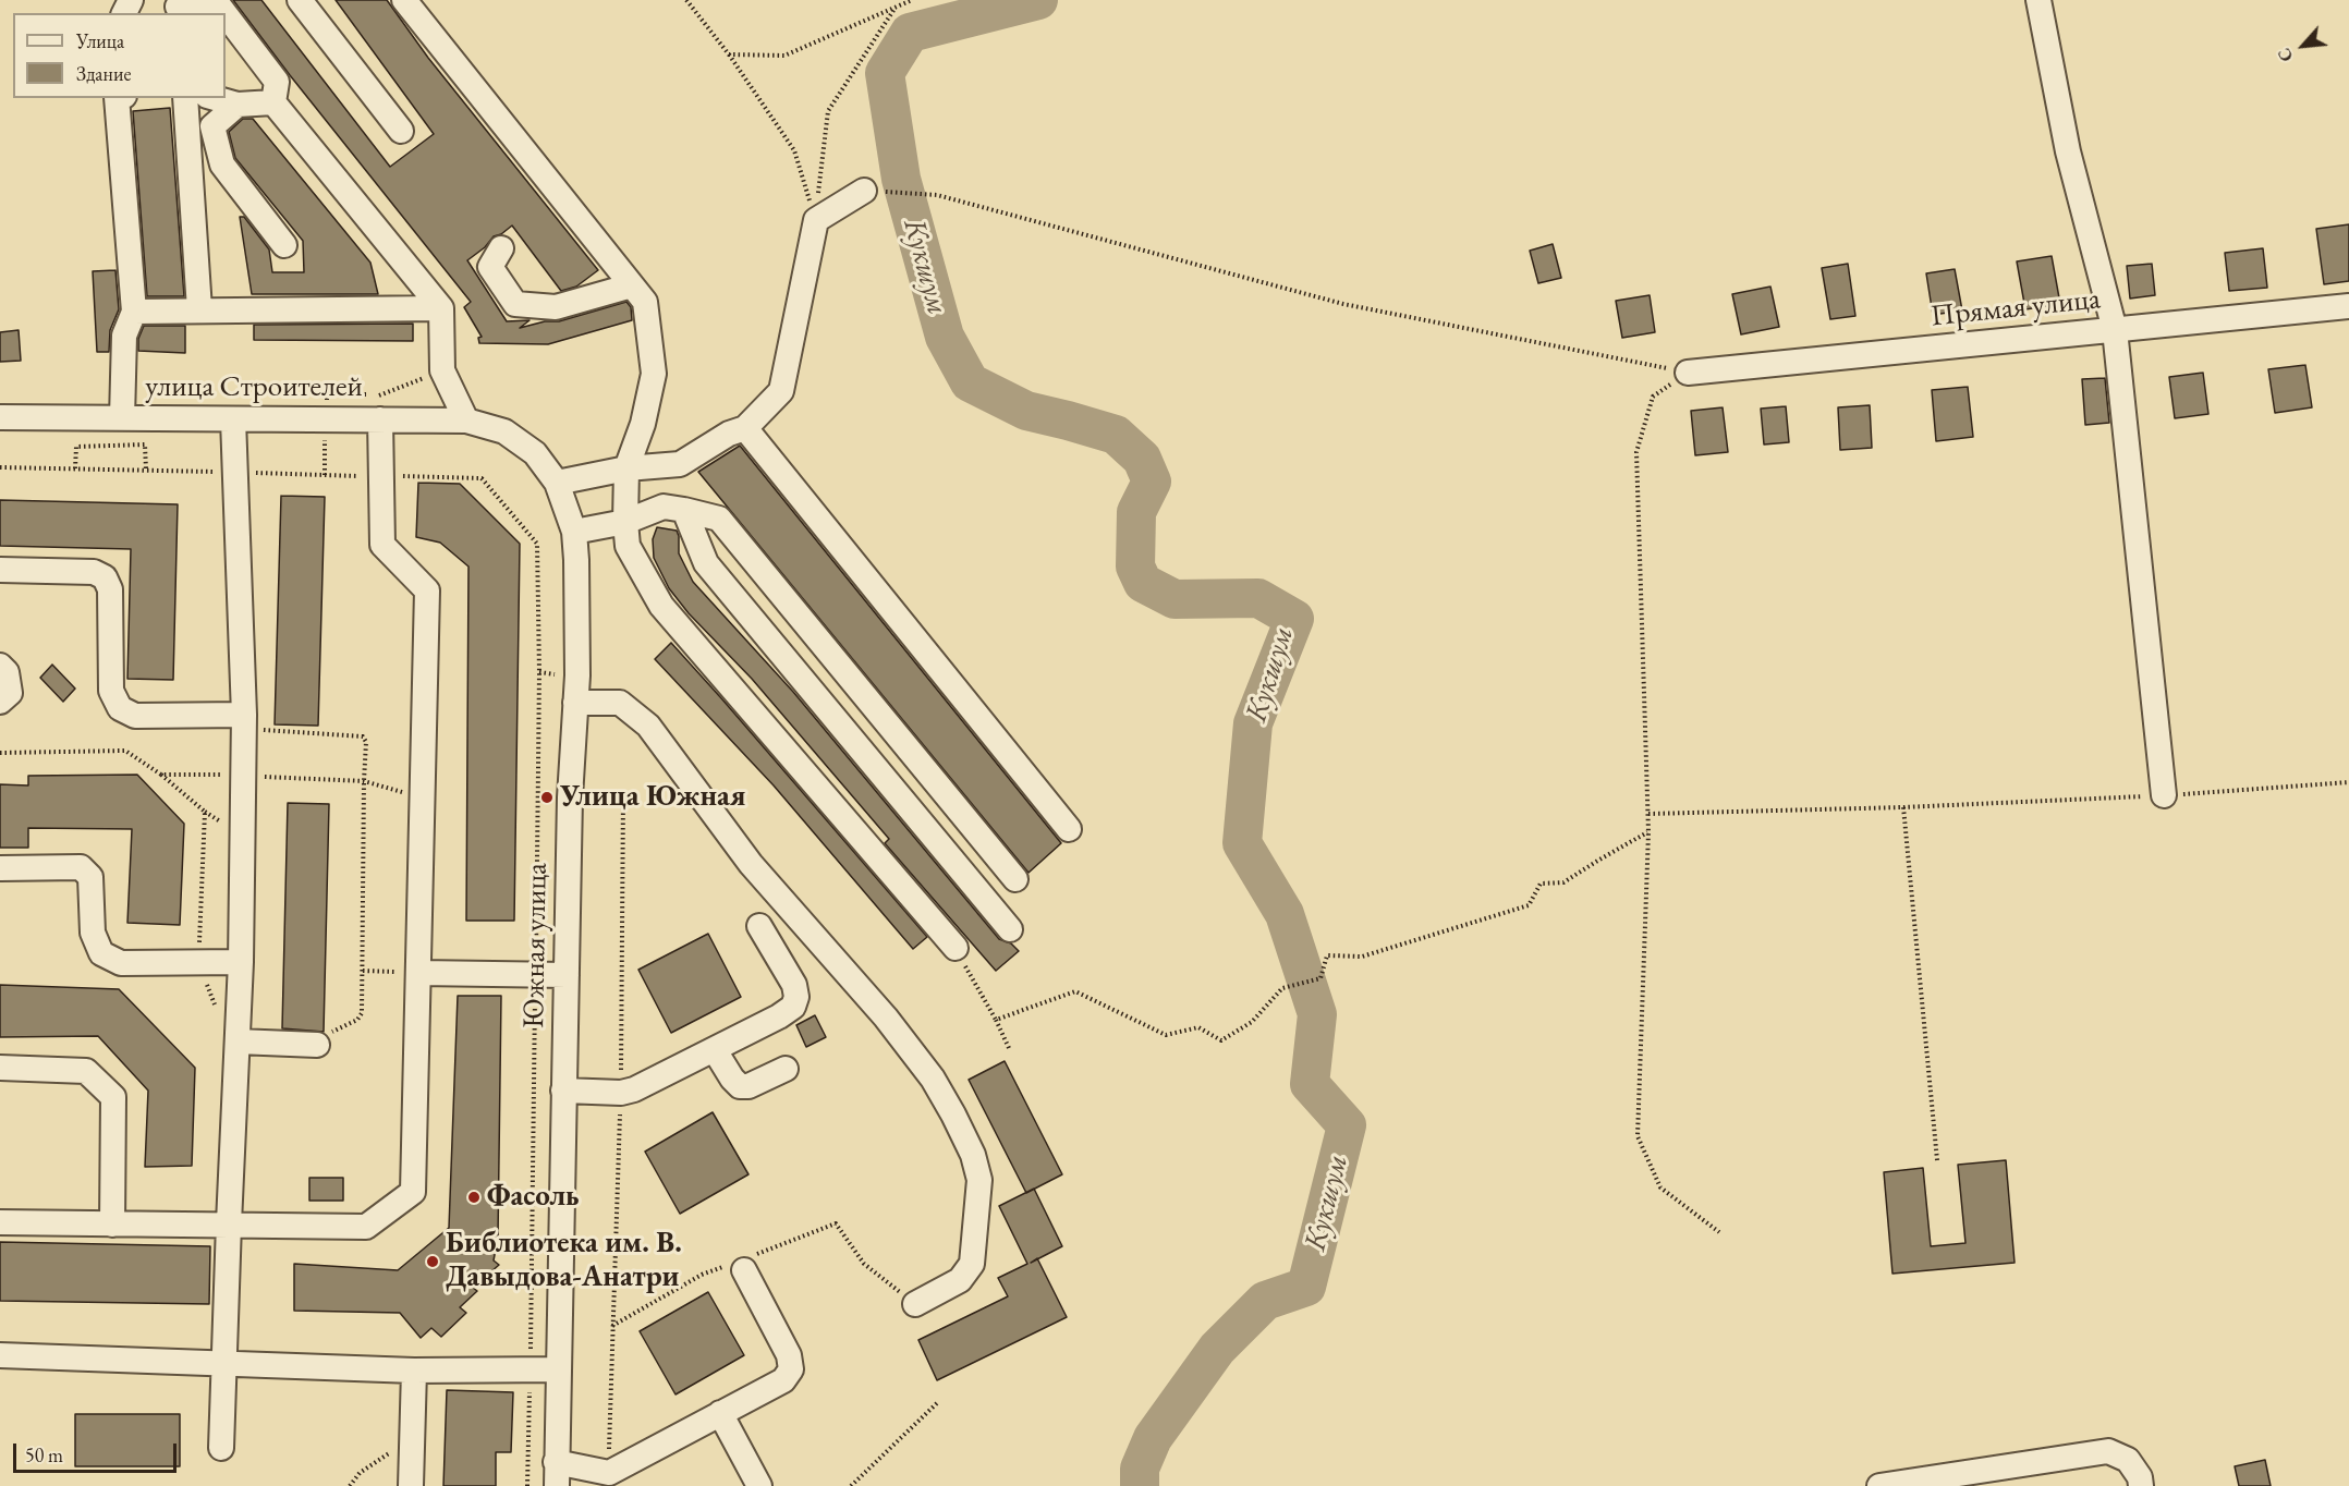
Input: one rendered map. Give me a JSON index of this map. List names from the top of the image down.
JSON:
{
  "streets": {
    "street": ["Прямая улица", "улица Строителей", "Южная улица"]
  },
  "crossings": [
    ["улица Строителей", "Южная улица"]
  ],
  "water": ["Кукшум"],
  "places": ["Улица Южная", "Фасоль", "Библиотека им. В. Давыдова-Анатри"],
  "legend": ["Улица", "Здание"],
  "scale_bar": "50 m",
  "north": "bottom left"
}
